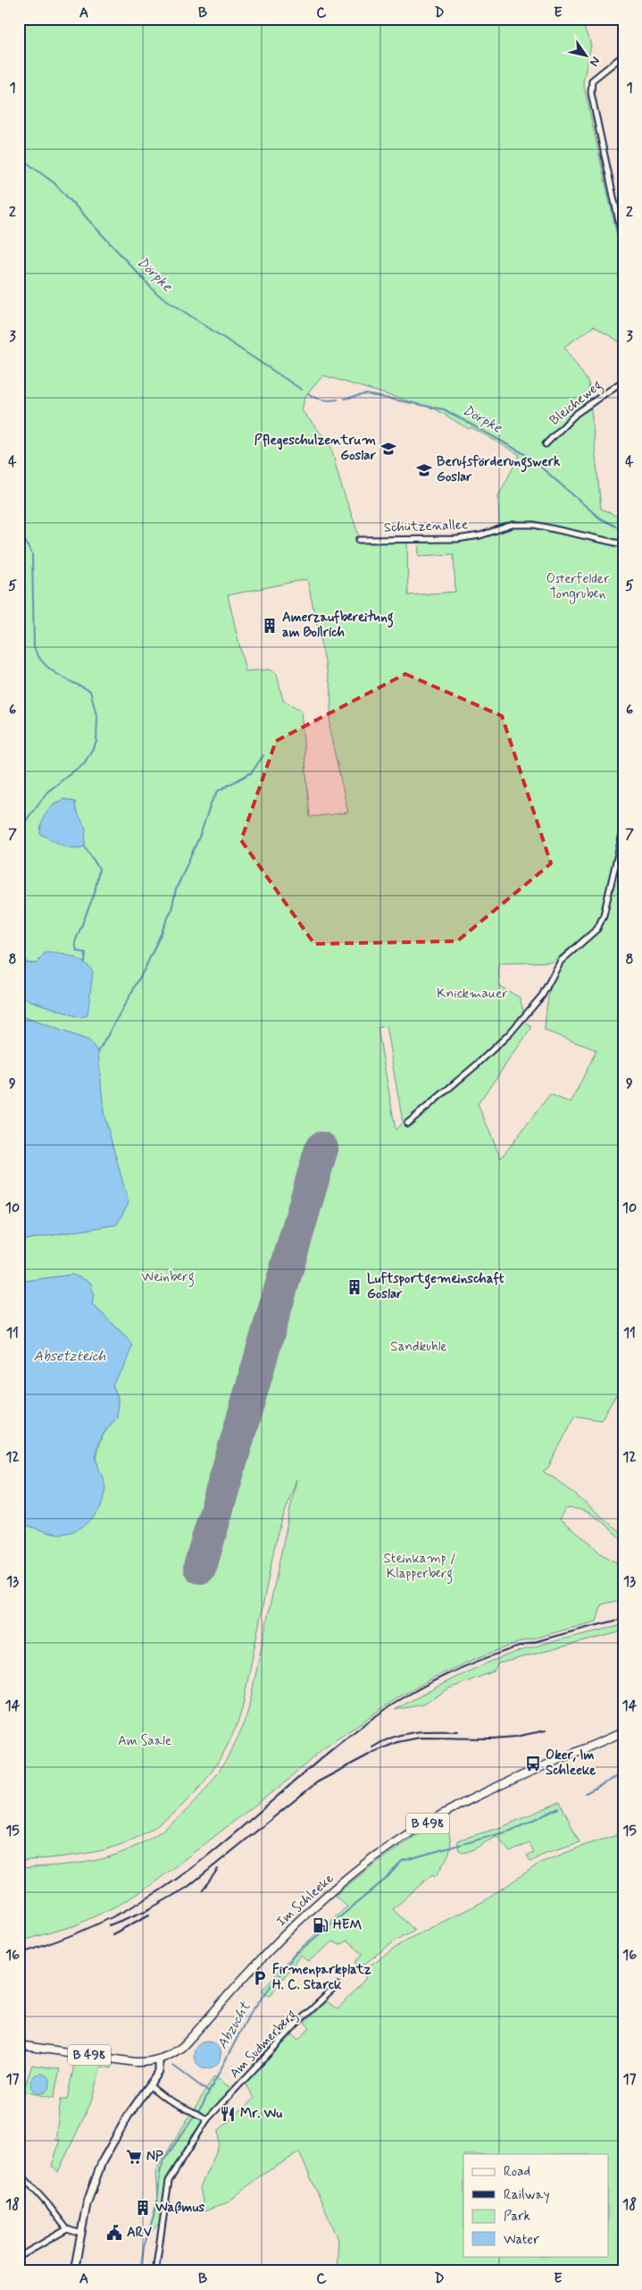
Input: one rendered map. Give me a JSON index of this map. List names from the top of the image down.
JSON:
{
  "streets": {
    "main road": ["B 498", "Im Schleeke"],
    "street": ["Bleicheweg", "Schützenallee", "Am Sudmerberg"]
  },
  "water": ["Dörpke", "Absetzteich", "Abzucht"],
  "parks": [
    "Osterfelder Tongruben",
    "Knickmauer",
    "Weinberg",
    "Sandkuhle",
    "Steinkamp / Klapperberg",
    "Am Saale"
  ],
  "places": {
    "school or university": ["Pflegeschulzentrum Goslar", "Berufsförderungswerk Goslar"],
    "building": ["Amerzaufbereitung am Bollrich", "Luftsportgemeinschaft Goslar", "Waßmus"],
    "bus stop": ["Oker, Im Schleeke"],
    "fuel station": ["HEM"],
    "parking": ["Firmenparkplatz H. C. Starck"],
    "restaurant": ["Mr. Wu"],
    "supermarket": ["NP"],
    "public building": ["ARV"]
  },
  "legend": [
    "Road",
    "Railway",
    "Park",
    "Water"
  ],
  "north": "bottom right",
  "grid": {
    "columns": [
      "A",
      "B",
      "C",
      "D",
      "E"
    ],
    "rows": [
      "1",
      "2",
      "3",
      "4",
      "5",
      "6",
      "7",
      "8",
      "9",
      "10",
      "11",
      "12",
      "13",
      "14",
      "15",
      "16",
      "17",
      "18"
    ]
  }
}
